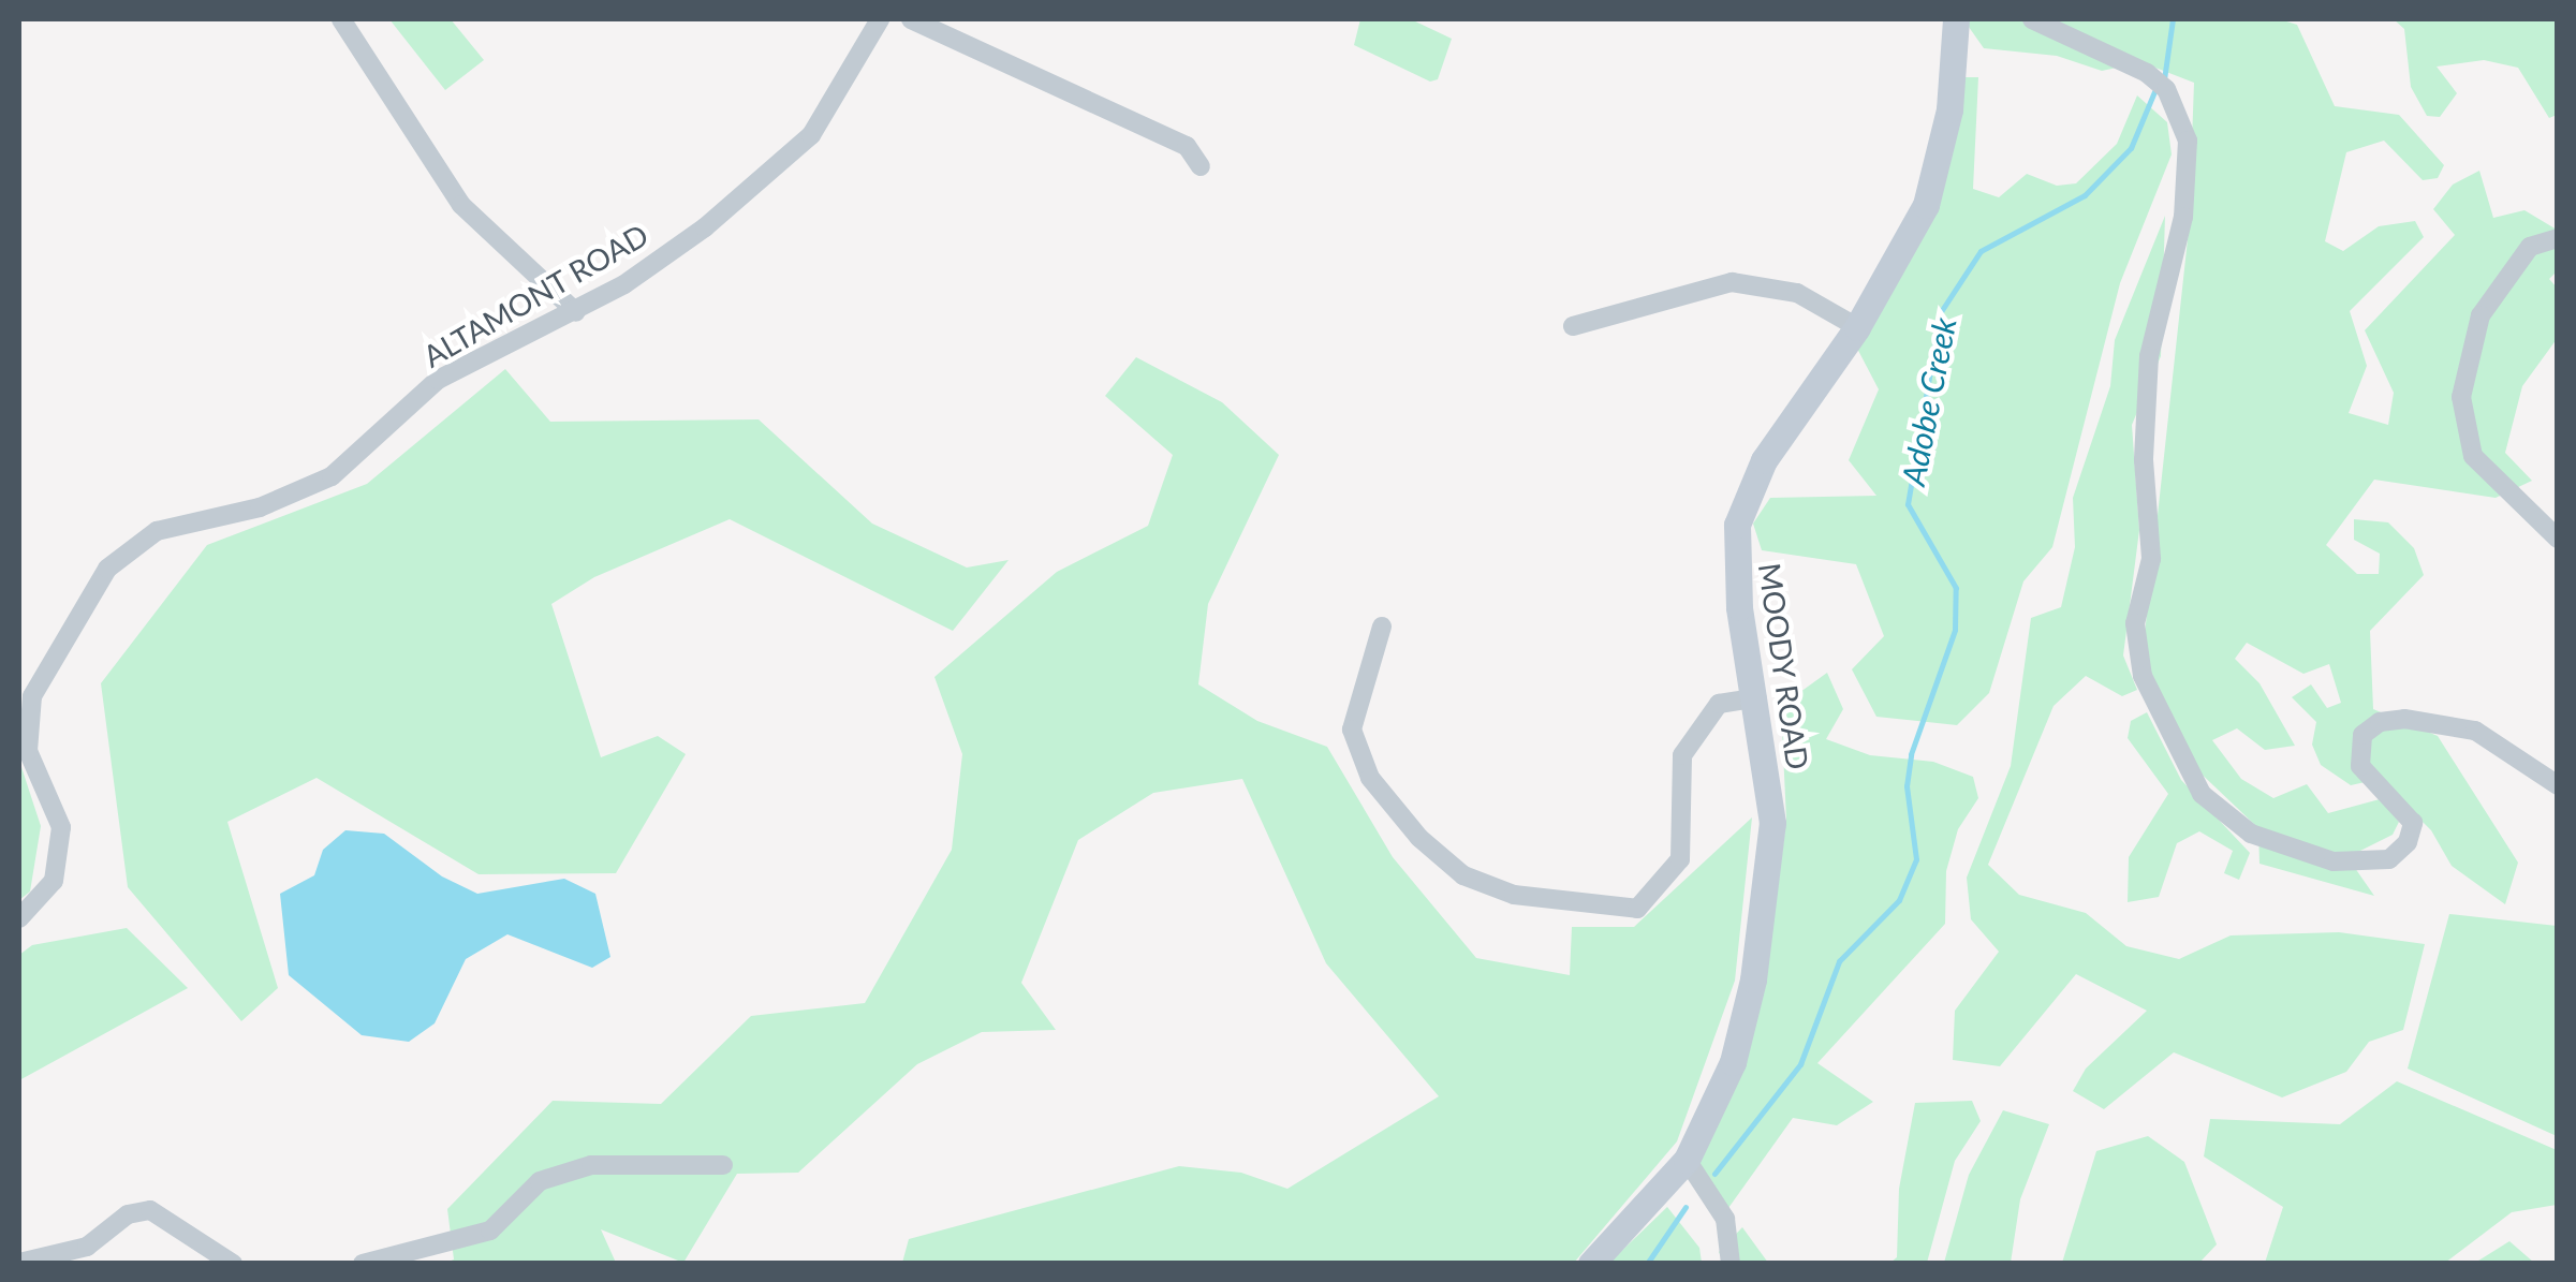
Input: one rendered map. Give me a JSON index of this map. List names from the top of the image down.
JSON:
{
  "streets": {
    "street": ["ALTAMONT ROAD", "MOODY ROAD"]
  },
  "water": ["Adobe Creek"]
}
